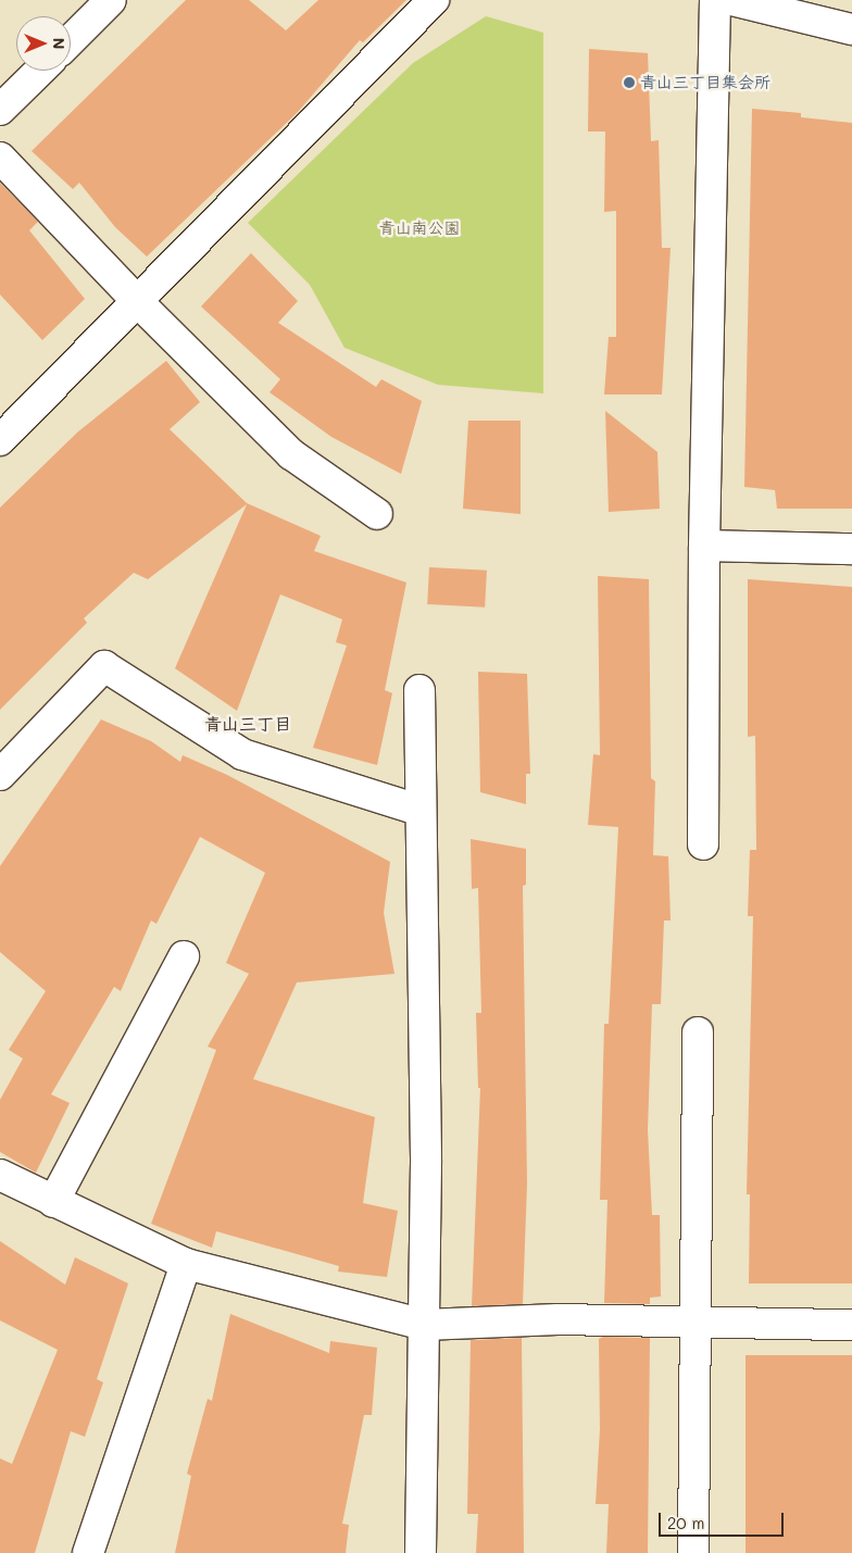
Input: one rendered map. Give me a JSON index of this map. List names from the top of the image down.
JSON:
{
  "districts": ["青山三丁目"],
  "parks": ["青山南公園"],
  "places": ["青山三丁目集会所"],
  "scale_bar": "20 m",
  "north": "right"
}
